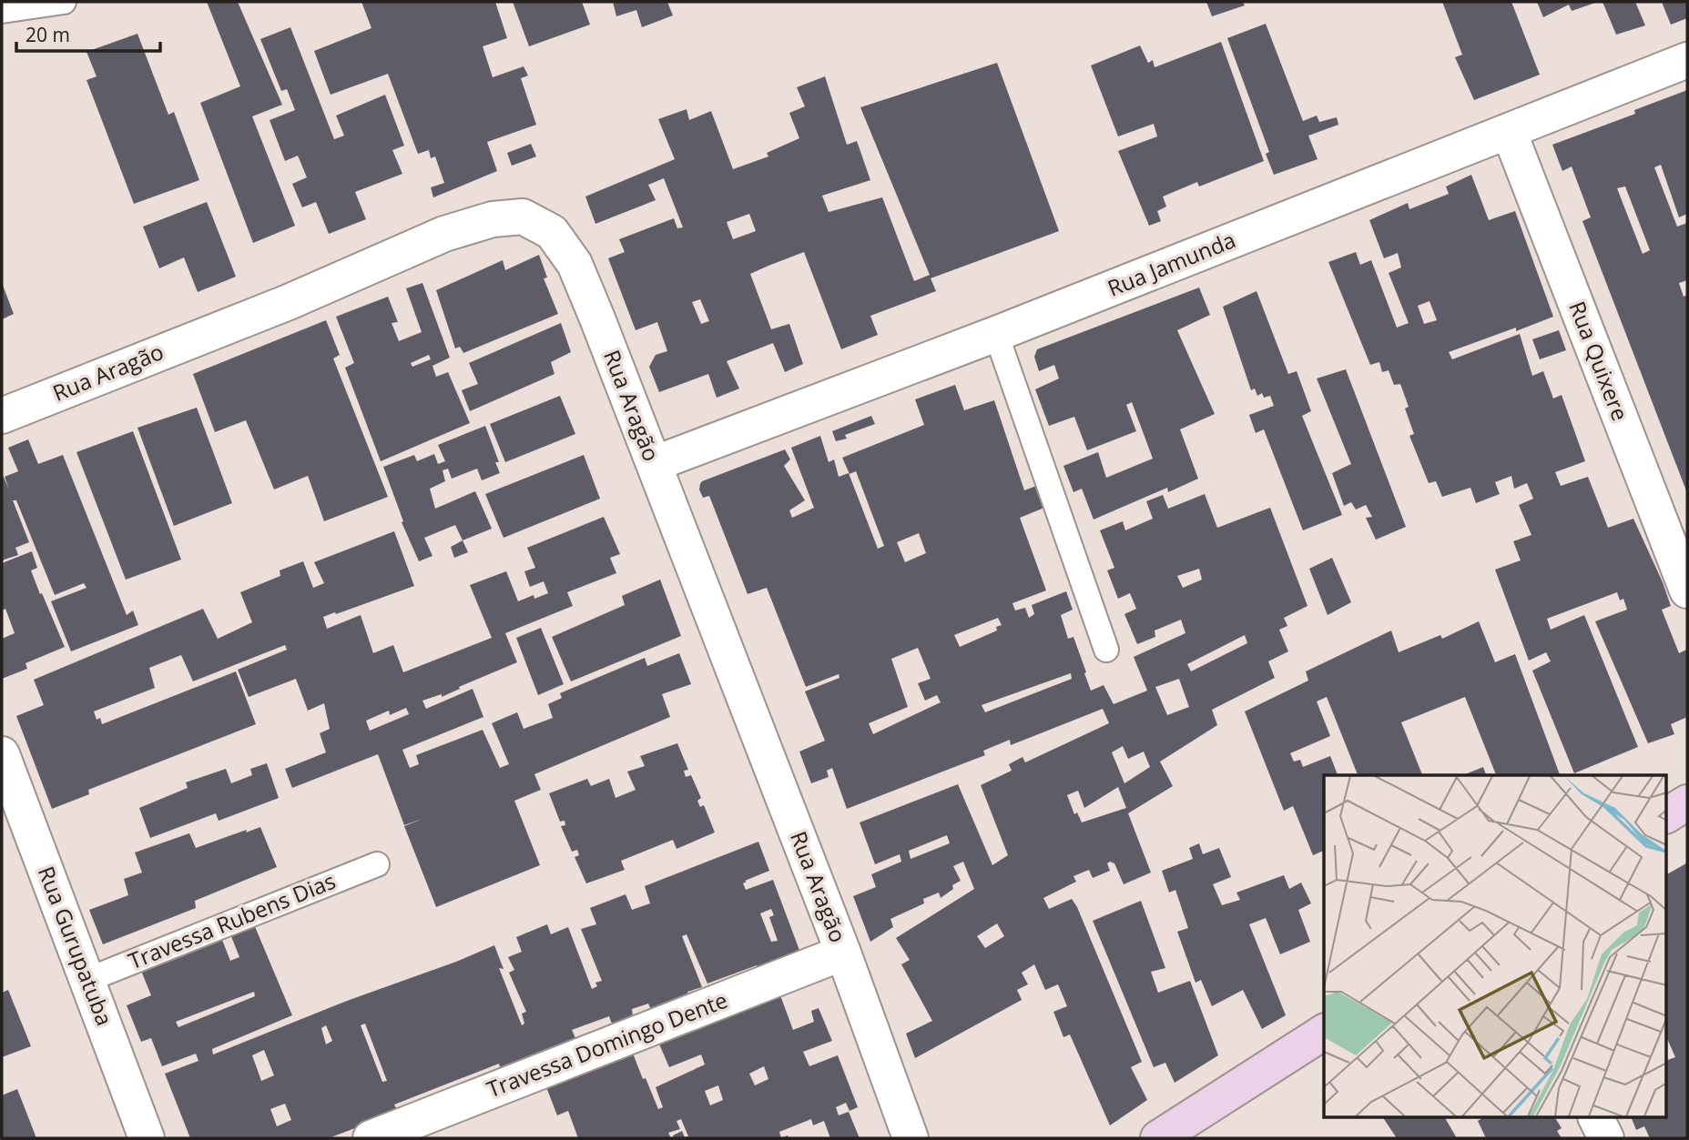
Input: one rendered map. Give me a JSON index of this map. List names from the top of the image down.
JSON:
{
  "streets": {
    "street": [
      "Rua Jamunda",
      "Rua Quixere",
      "Rua Aragão",
      "Rua Gurupatuba",
      "Travessa Domingo Dente"
    ],
    "lane": ["Travessa Rubens Dias"]
  },
  "crossings": [
    ["Rua Jamunda", "Rua Quixere"],
    ["Rua Jamunda", "Rua Aragão"],
    ["Rua Aragão", "Travessa Domingo Dente"],
    ["Travessa Rubens Dias", "Rua Gurupatuba"]
  ],
  "scale_bar": "20 m"
}
